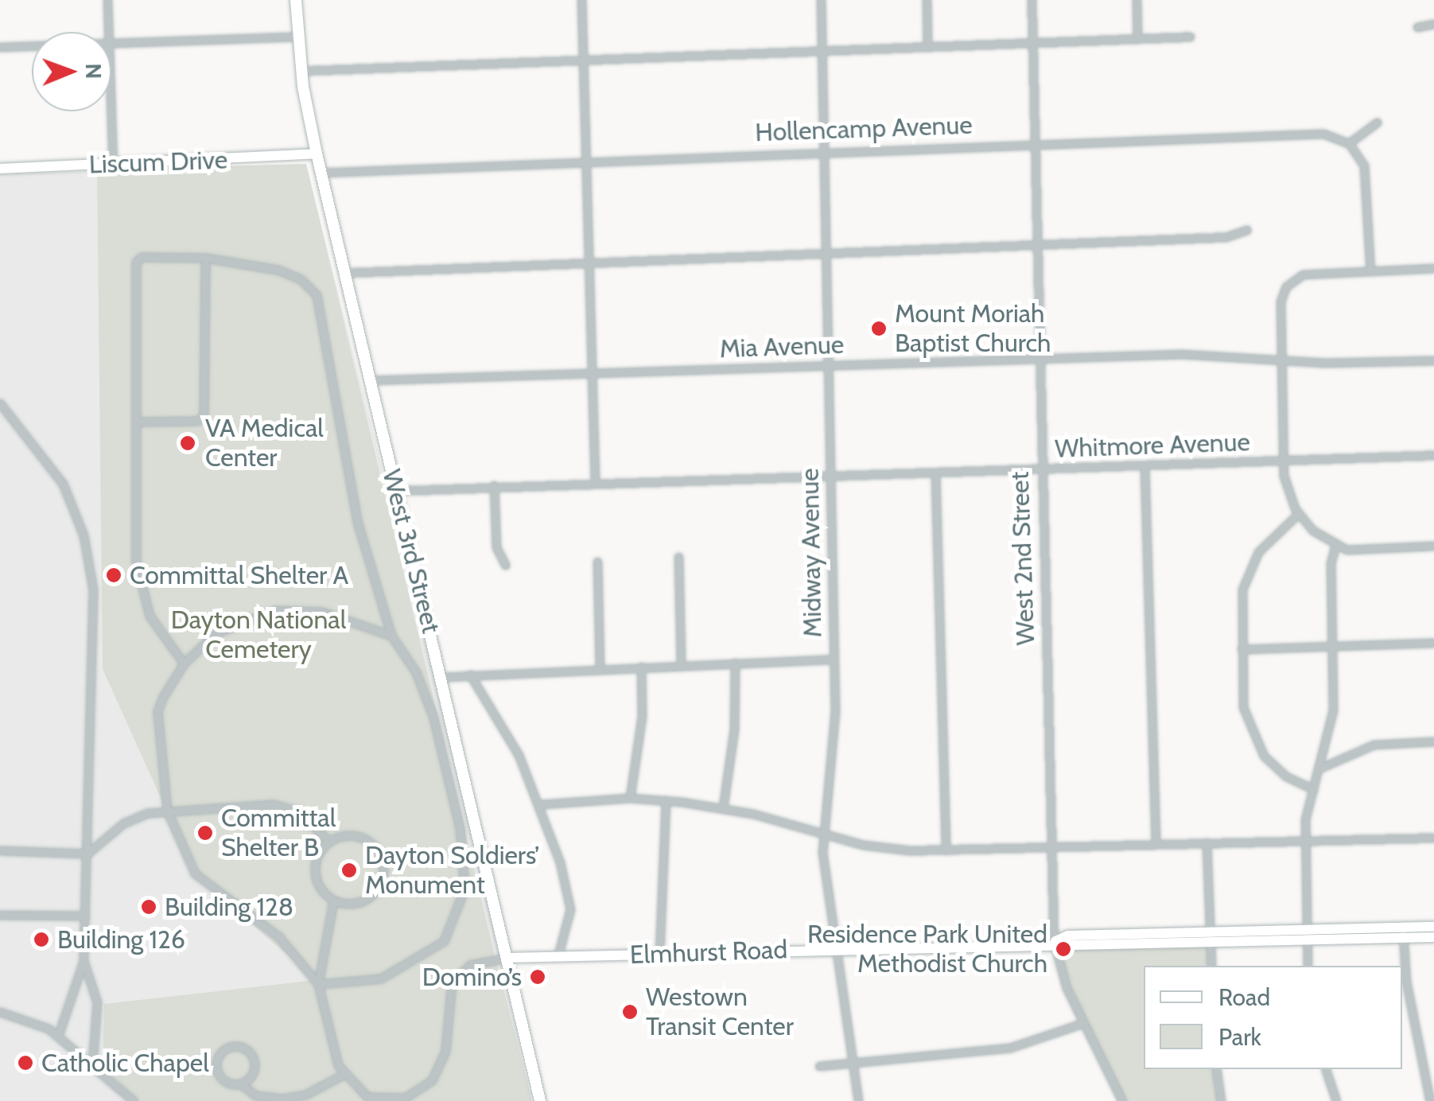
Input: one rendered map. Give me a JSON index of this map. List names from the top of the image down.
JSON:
{
  "streets": {
    "main road": ["West 3rd Street"],
    "street": [
      "Hollencamp Avenue",
      "Liscum Drive",
      "Mia Avenue",
      "Whitmore Avenue",
      "Midway Avenue",
      "West 2nd Street",
      "Elmhurst Road"
    ]
  },
  "crossings": [
    ["Hollencamp Avenue", "West 3rd Street"],
    ["Hollencamp Avenue", "Midway Avenue"],
    ["Hollencamp Avenue", "West 2nd Street"],
    ["Liscum Drive", "West 3rd Street"],
    ["Mia Avenue", "West 3rd Street"],
    ["Mia Avenue", "Midway Avenue"],
    ["Mia Avenue", "West 2nd Street"],
    ["Whitmore Avenue", "West 3rd Street"],
    ["Whitmore Avenue", "Midway Avenue"],
    ["Whitmore Avenue", "West 2nd Street"],
    ["West 3rd Street", "Elmhurst Road"],
    ["Midway Avenue", "Elmhurst Road"],
    ["West 2nd Street", "Elmhurst Road"]
  ],
  "parks": ["Dayton National Cemetery"],
  "places": [
    "Mount Moriah Baptist Church",
    "VA Medical Center",
    "Committal Shelter A",
    "Committal Shelter B",
    "Dayton Soldiers’ Monument",
    "Building 128",
    "Building 126",
    "Residence Park United Methodist Church",
    "Domino’s",
    "Westown Transit Center",
    "Catholic Chapel"
  ],
  "legend": ["Road", "Park"],
  "north": "right"
}
